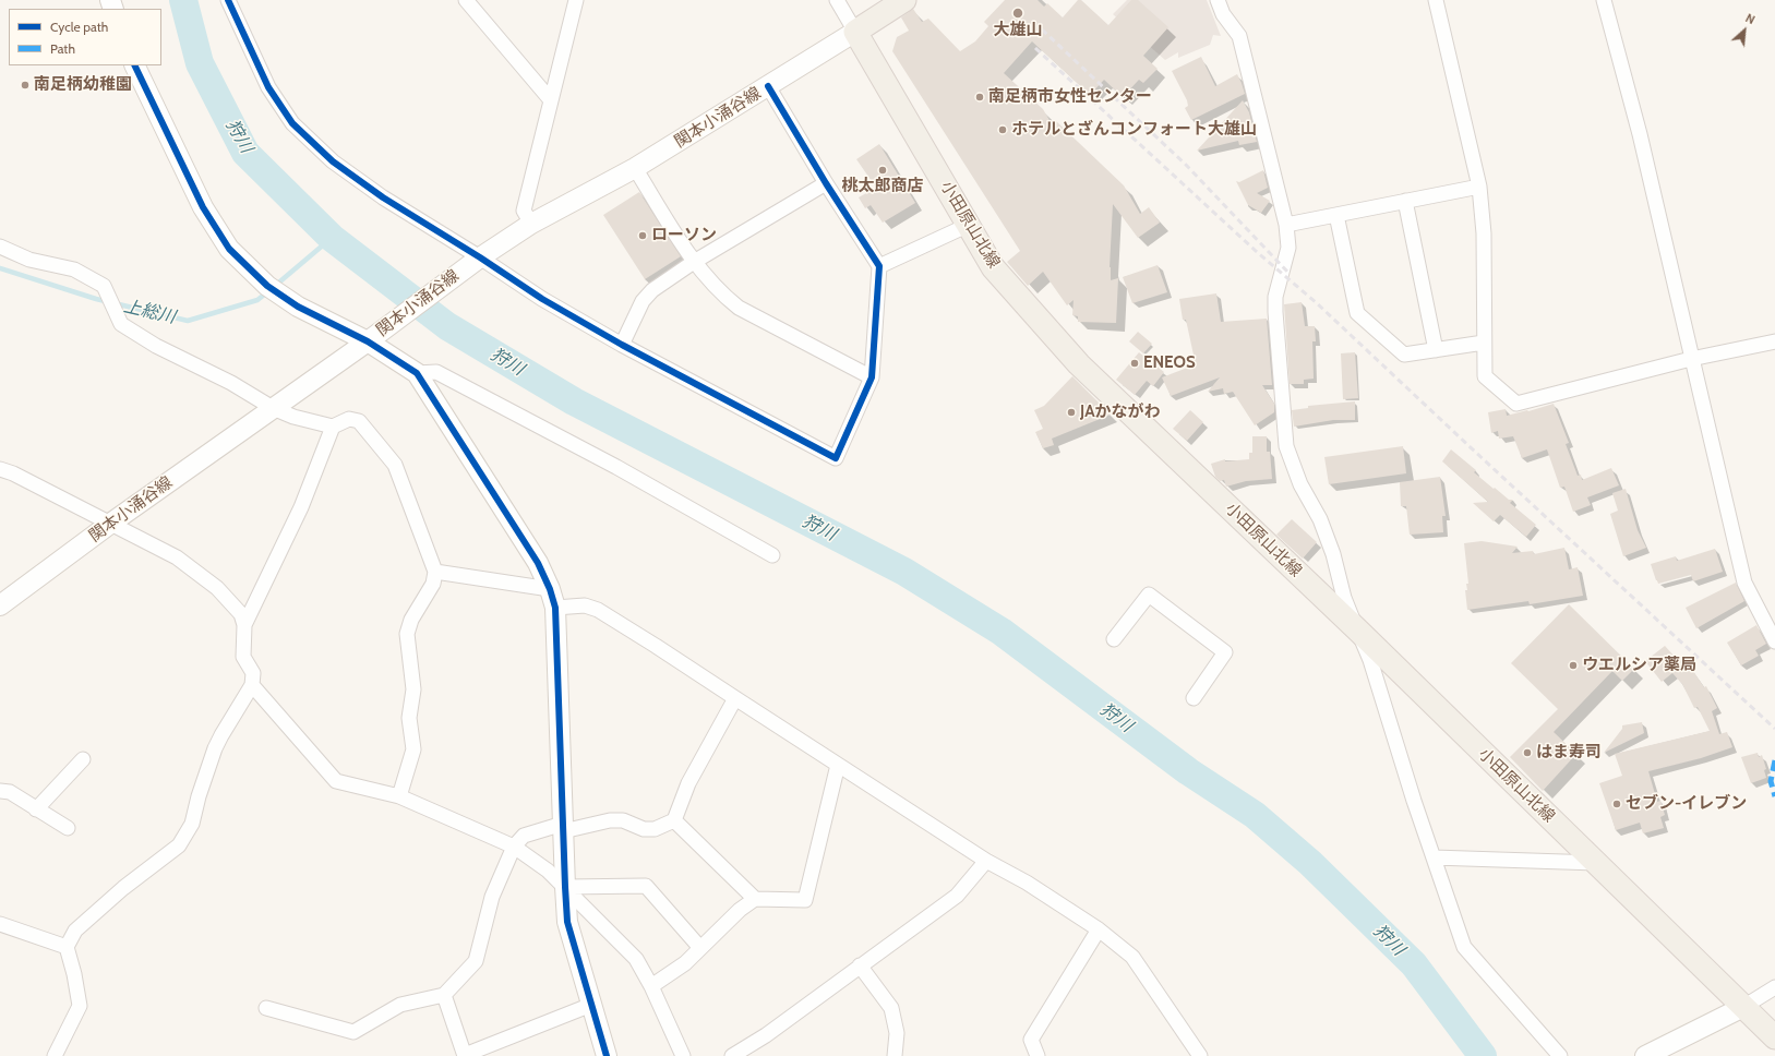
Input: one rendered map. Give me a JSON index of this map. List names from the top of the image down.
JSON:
{
  "streets": {
    "main road": ["小田原山北線"],
    "street": ["関本小涌谷線"]
  },
  "crossings": [
    ["関本小涌谷線", "小田原山北線"]
  ],
  "water": ["狩川", "上総川"],
  "places": [
    "大雄山",
    "南足柄幼稚園",
    "南足柄市女性センター",
    "ホテルとざんコンフォート大雄山",
    "桃太郎商店",
    "ローソン",
    "ENEOS",
    "JAかながわ",
    "ウエルシア薬局",
    "はま寿司",
    "セブン-イレブン"
  ],
  "legend": ["Cycle path", "Path"],
  "north": "top right"
}
